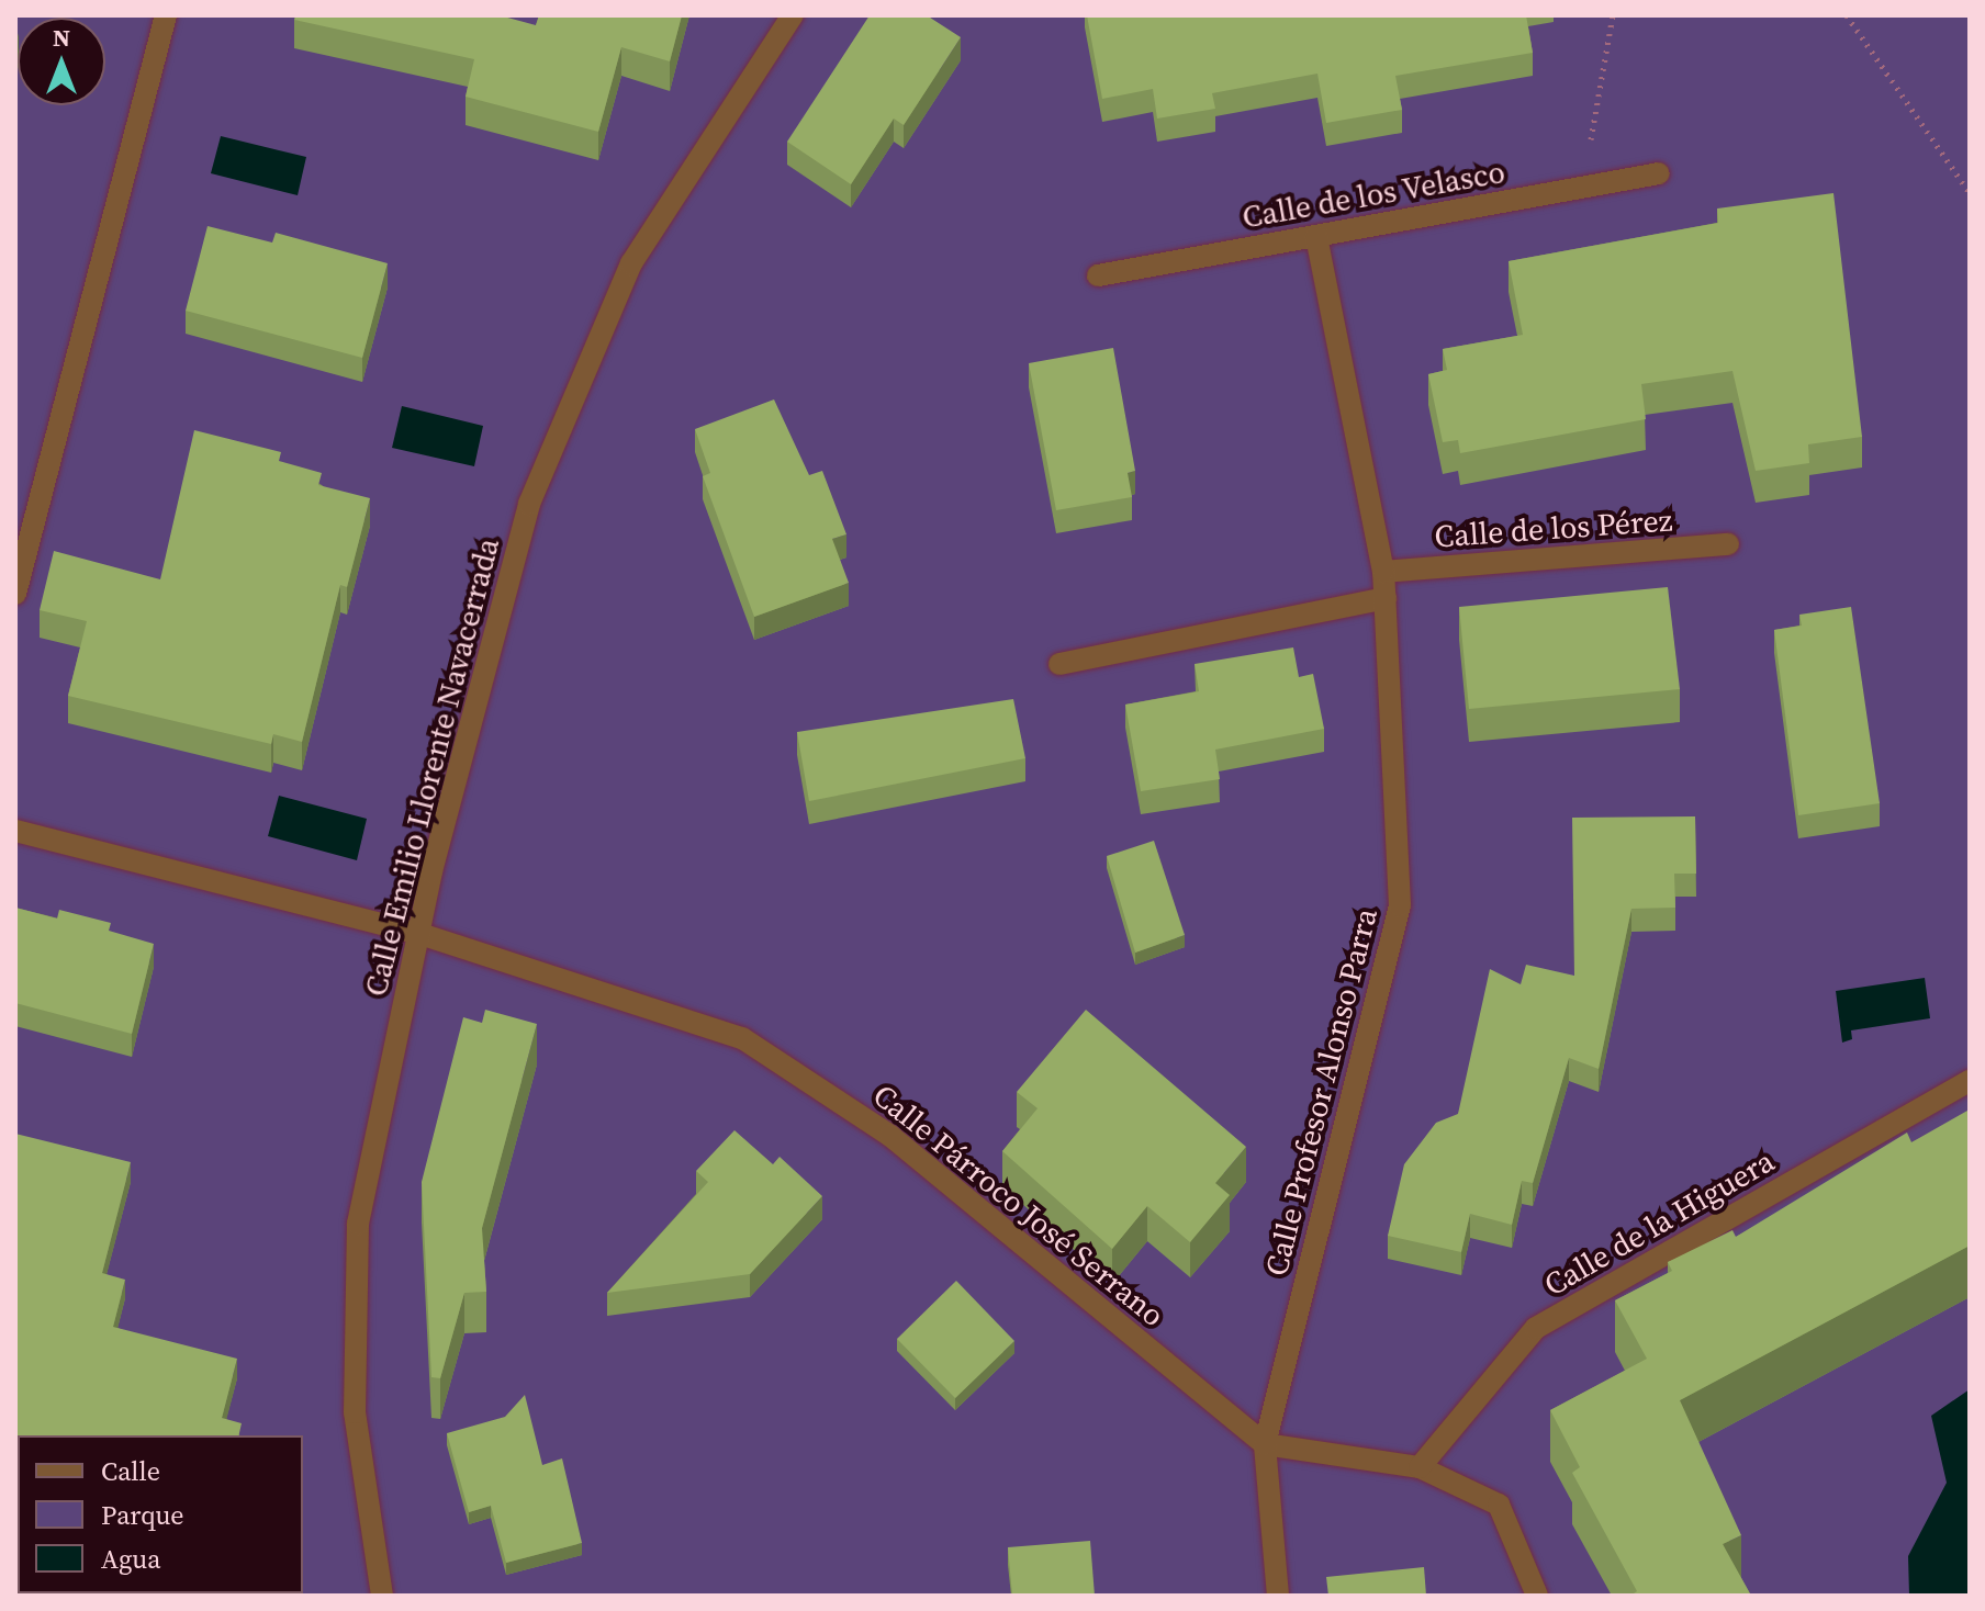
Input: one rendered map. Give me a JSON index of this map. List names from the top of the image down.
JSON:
{
  "streets": {
    "street": [
      "Calle de los Velasco",
      "Calle de los Pérez",
      "Calle Emilio Llorente Navacerrada",
      "Calle Profesor Alonso Parra",
      "Calle Párroco José Serrano",
      "Calle de la Higuera"
    ]
  },
  "crossings": [
    ["Calle de los Velasco", "Calle Profesor Alonso Parra"],
    ["Calle de los Pérez", "Calle Profesor Alonso Parra"],
    ["Calle Emilio Llorente Navacerrada", "Calle Párroco José Serrano"],
    ["Calle Profesor Alonso Parra", "Calle Párroco José Serrano"]
  ],
  "legend": ["Calle", "Parque", "Agua"],
  "north": "top"
}
